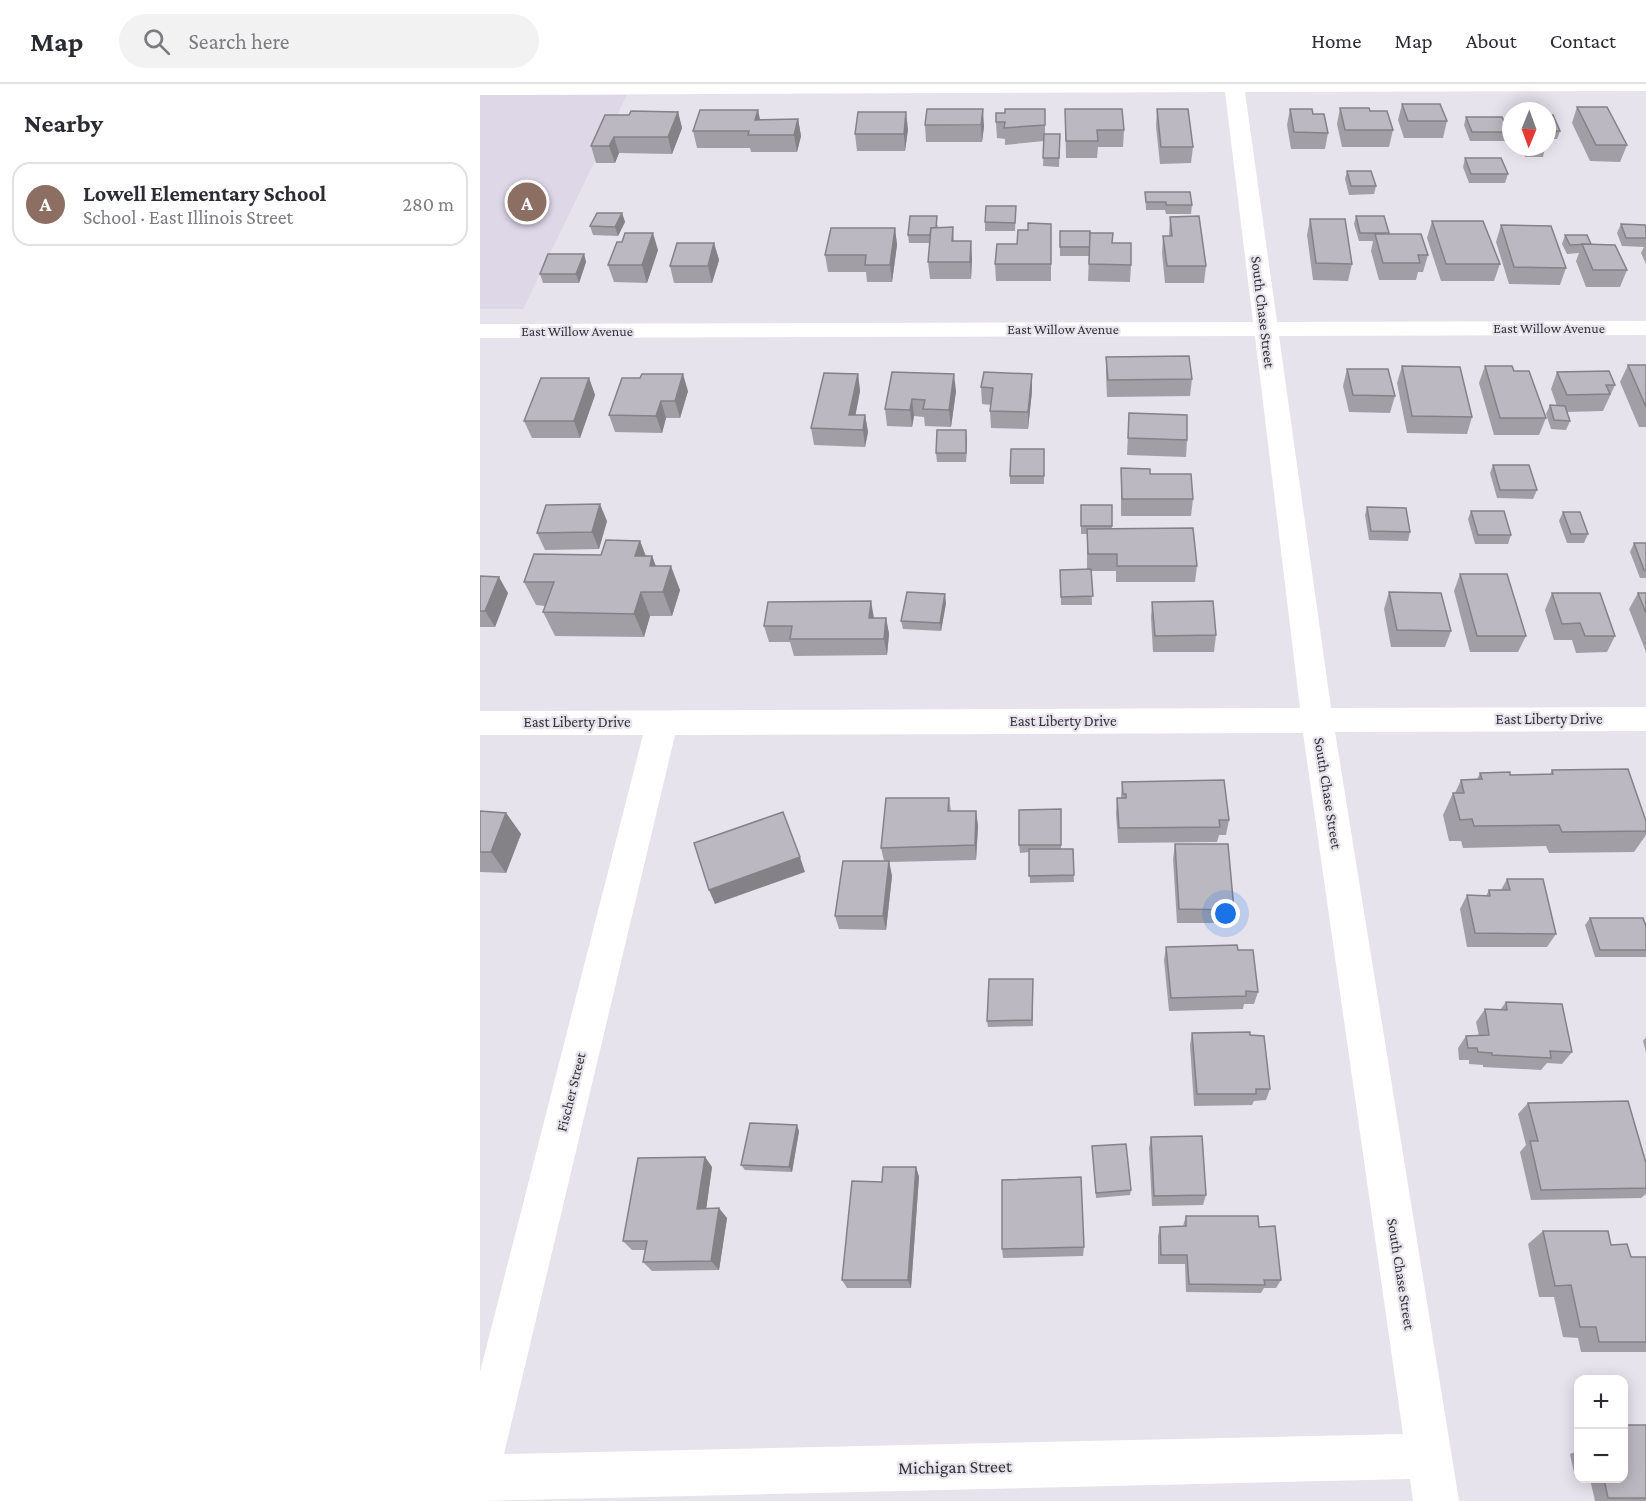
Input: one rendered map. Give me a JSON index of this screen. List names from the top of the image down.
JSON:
{
  "streets": {
    "street": [
      "South Chase Street",
      "East Willow Avenue",
      "East Liberty Drive",
      "Fischer Street",
      "Michigan Street"
    ]
  },
  "crossings": [
    ["South Chase Street", "East Willow Avenue"],
    ["South Chase Street", "East Liberty Drive"],
    ["South Chase Street", "Michigan Street"],
    ["East Liberty Drive", "Fischer Street"]
  ],
  "north": "bottom",
  "page": {
    "header": "Map",
    "search": "Search here",
    "nav": [
      "Home",
      "Map",
      "About",
      "Contact"
    ],
    "heading": "Nearby",
    "list": [
      {
        "mark": "A",
        "name": "Lowell Elementary School",
        "note": "School · East Illinois Street",
        "value": "280 m"
      }
    ],
    "pins": "A",
    "map_buttons": ["+", "−"]
  }
}
